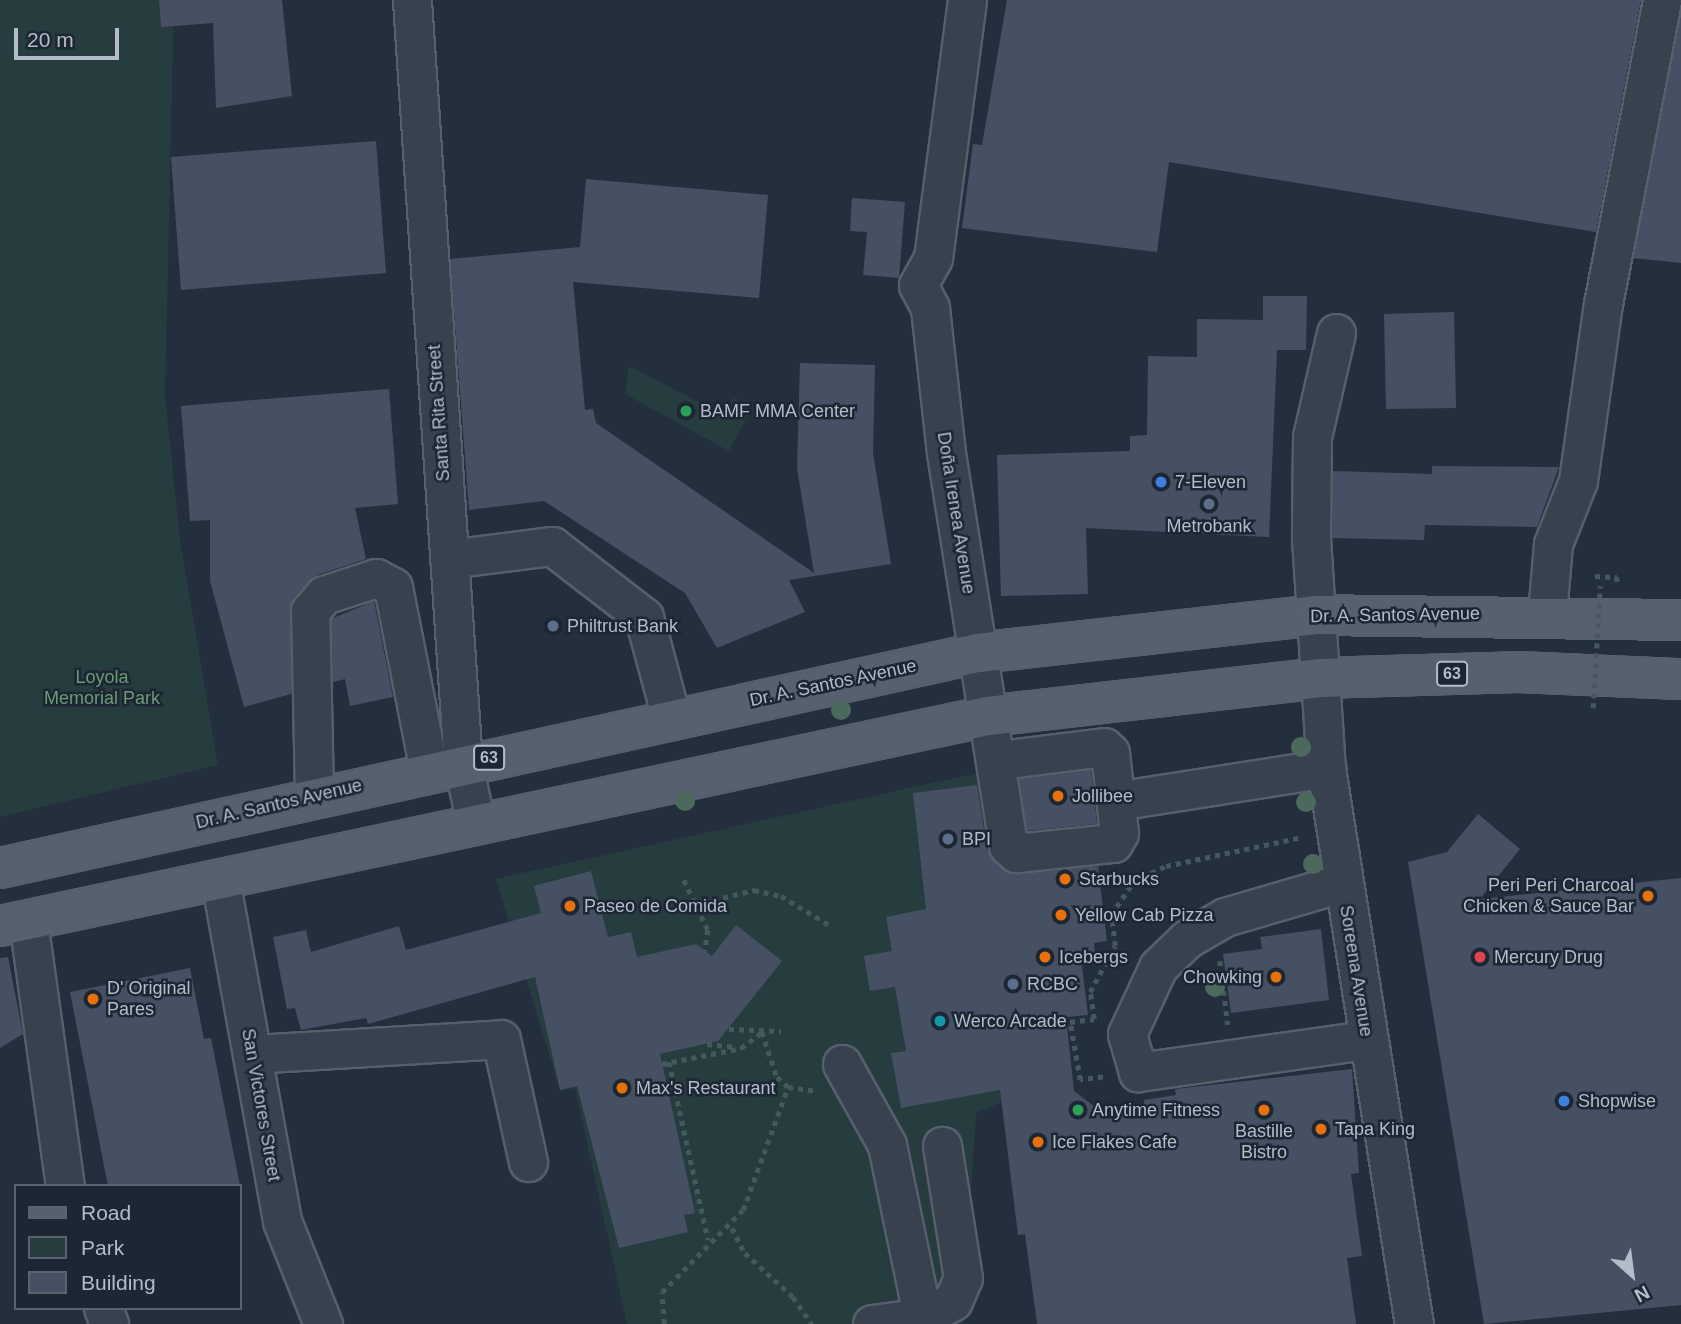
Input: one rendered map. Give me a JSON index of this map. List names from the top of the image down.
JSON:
{
  "streets": {
    "main road": ["Dr. A. Santos Avenue", "63"],
    "street": [
      "Santa Rita Street",
      "Doña Irenea Avenue",
      "Soreena Avenue",
      "San Victores Street"
    ]
  },
  "crossings": [
    ["Santa Rita Street", "Dr. A. Santos Avenue"],
    ["Santa Rita Street", "63"],
    ["Doña Irenea Avenue", "Dr. A. Santos Avenue"],
    ["Doña Irenea Avenue", "63"],
    ["Dr. A. Santos Avenue", "Soreena Avenue"],
    ["63", "Soreena Avenue"],
    ["63", "San Victores Street"]
  ],
  "parks": ["Loyola Memorial Park"],
  "places": [
    "BAMF MMA Center",
    "7-Eleven",
    "Metrobank",
    "Philtrust Bank",
    "Jollibee",
    "BPI",
    "Starbucks",
    "Peri Peri Charcoal Chicken & Sauce Bar",
    "Paseo de Comida",
    "Yellow Cab Pizza",
    "Icebergs",
    "Mercury Drug",
    "Chowking",
    "RCBC",
    "D' Original Pares",
    "Werco Arcade",
    "Max's Restaurant",
    "Shopwise",
    "Anytime Fitness",
    "Bastille Bistro",
    "Tapa King",
    "Ice Flakes Cafe"
  ],
  "legend": ["Road", "Park", "Building"],
  "scale_bar": "20 m",
  "north": "bottom right"
}
